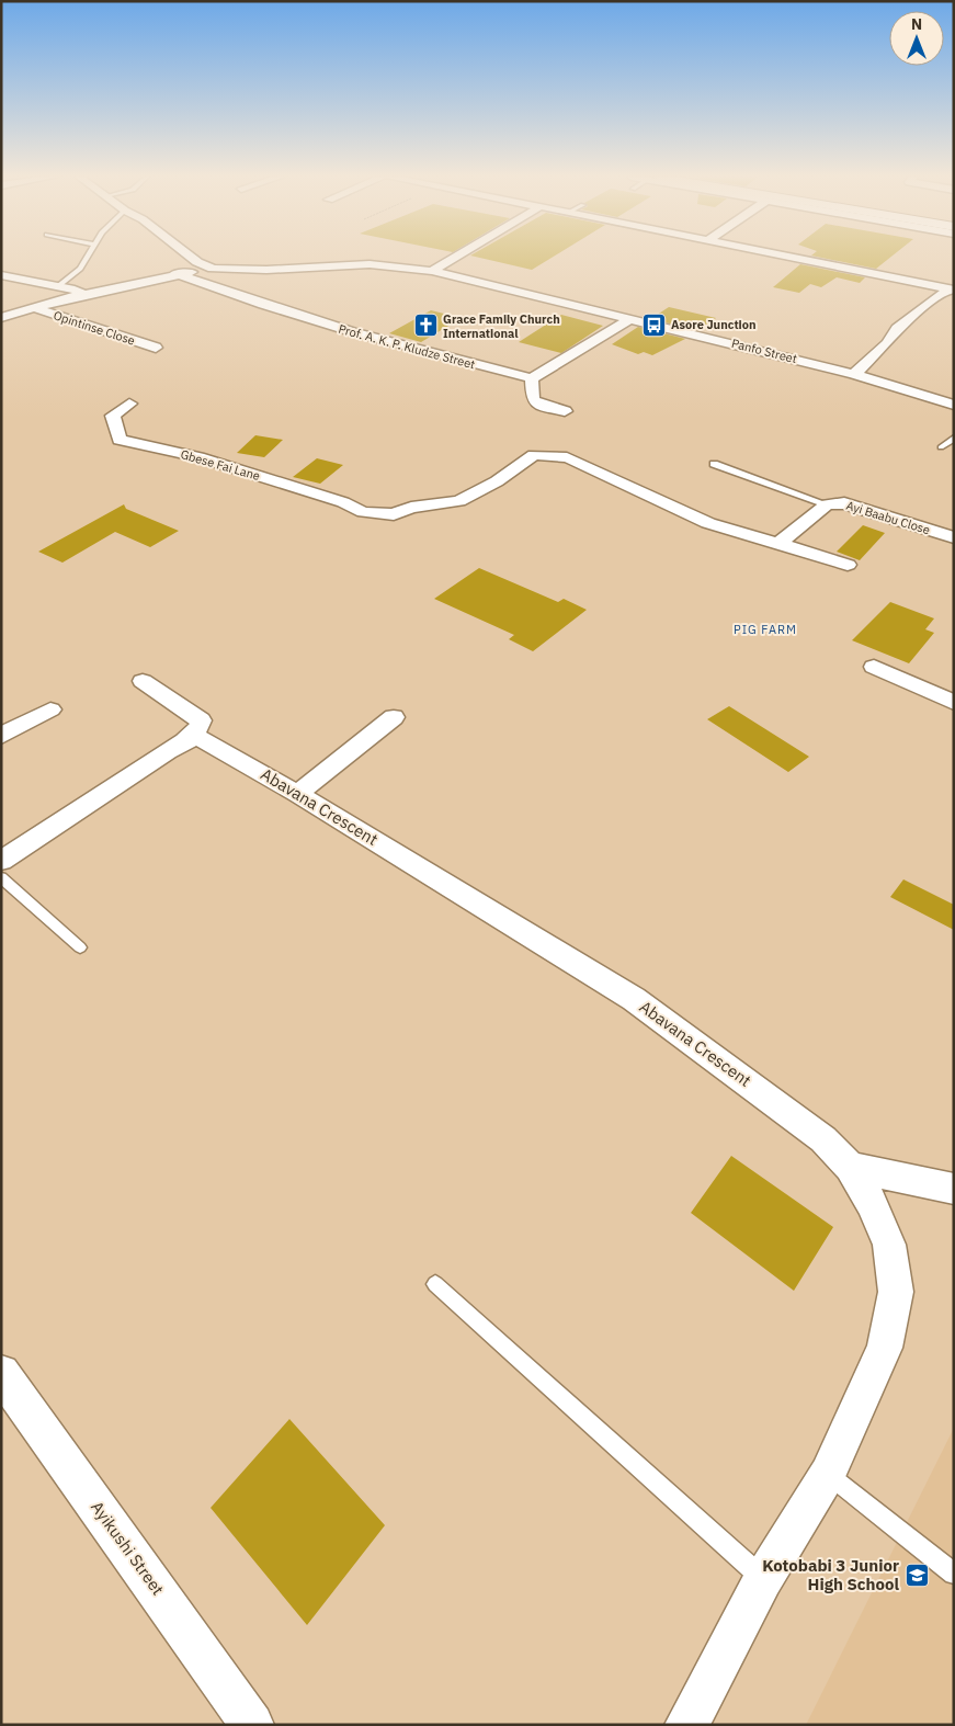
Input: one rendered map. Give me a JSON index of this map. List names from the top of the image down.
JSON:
{
  "streets": {
    "street": [
      "Opintinse Close",
      "Prof. A. K. P. Kludze Street",
      "Panfo Street",
      "Gbese Fai Lane",
      "Ayi Baabu Close",
      "Abavana Crescent",
      "Ayikushi Street"
    ]
  },
  "crossings": [
    ["Gbese Fai Lane", "Ayi Baabu Close"]
  ],
  "districts": ["PIG FARM"],
  "places": {
    "bus stop": ["Asore Junction"],
    "church": ["Grace Family Church International"],
    "school or university": ["Kotobabi 3 Junior High School"]
  },
  "north": "top"
}
